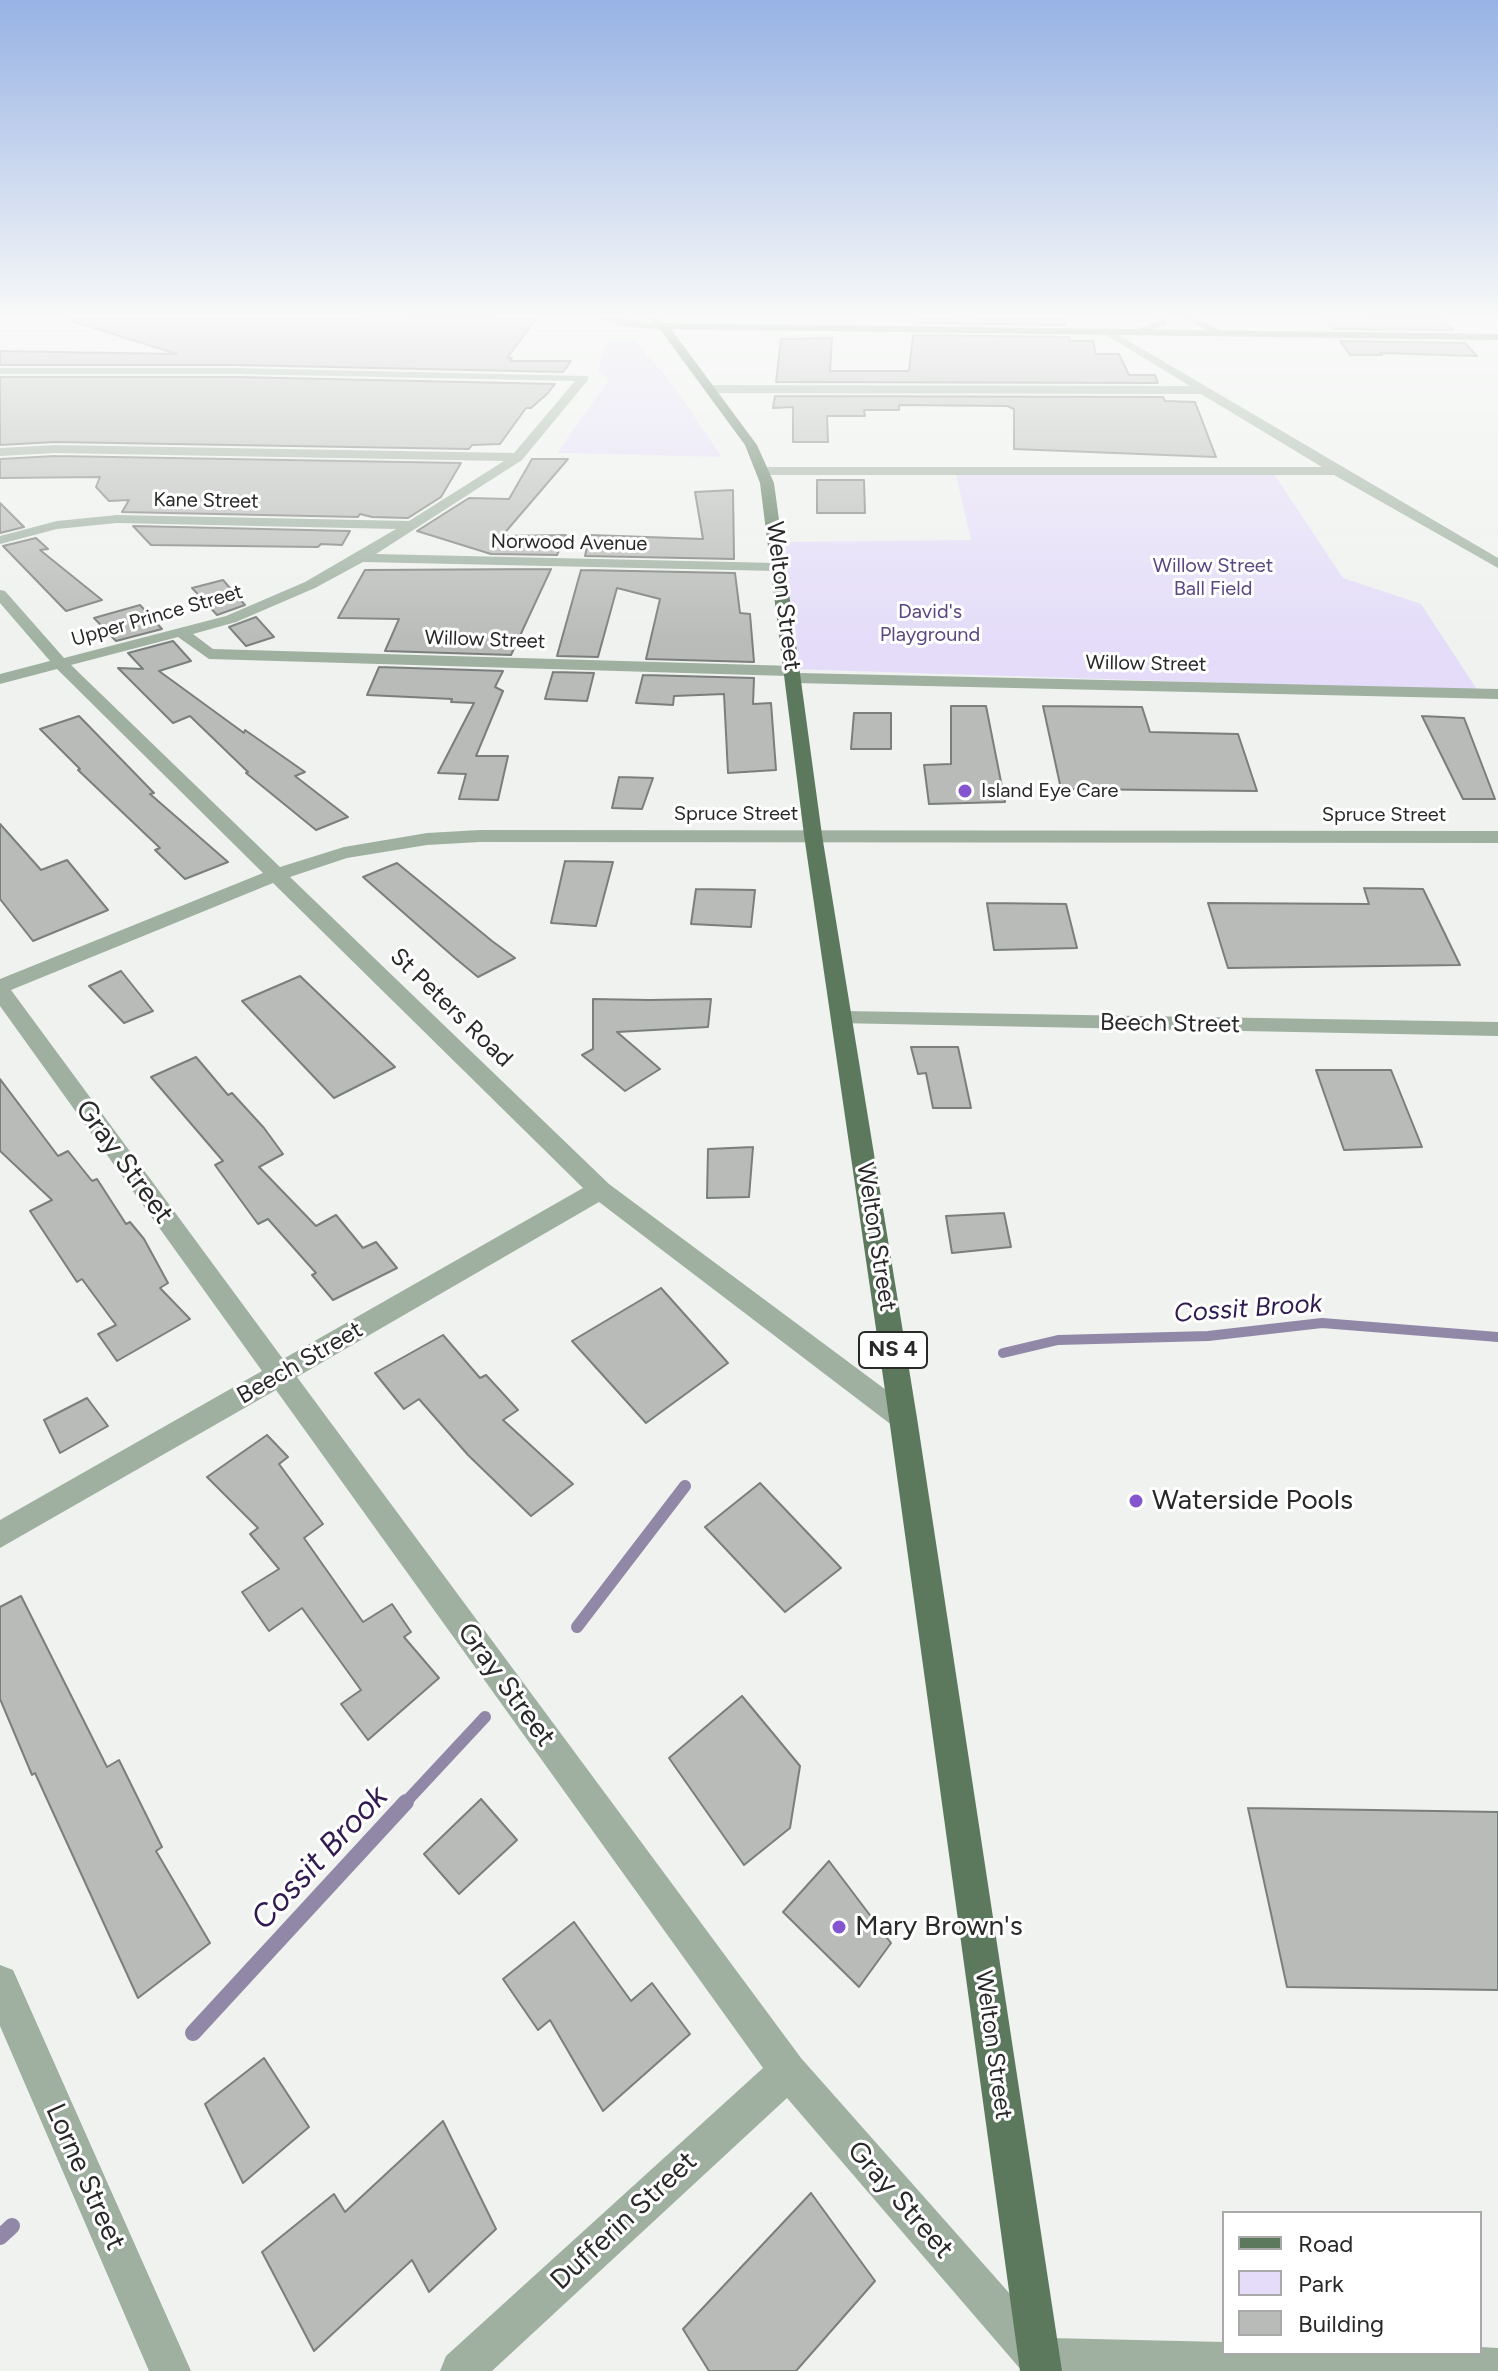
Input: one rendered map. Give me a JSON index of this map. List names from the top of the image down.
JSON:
{
  "streets": {
    "main road": ["Welton Street", "NS 4"],
    "street": [
      "Kane Street",
      "Norwood Avenue",
      "Upper Prince Street",
      "Willow Street",
      "Spruce Street",
      "St Peters Road",
      "Beech Street",
      "Gray Street",
      "Lorne Street",
      "Dufferin Street"
    ]
  },
  "crossings": [
    ["Kane Street", "Upper Prince Street"],
    ["Norwood Avenue", "Welton Street"],
    ["Norwood Avenue", "Upper Prince Street"],
    ["Welton Street", "Willow Street"],
    ["Welton Street", "Spruce Street"],
    ["Welton Street", "St Peters Road"],
    ["Welton Street", "Beech Street"],
    ["Welton Street", "Gray Street"],
    ["Upper Prince Street", "Willow Street"],
    ["Upper Prince Street", "St Peters Road"],
    ["Spruce Street", "St Peters Road"],
    ["Spruce Street", "Gray Street"],
    ["St Peters Road", "Beech Street"],
    ["Beech Street", "Gray Street"],
    ["Gray Street", "Dufferin Street"]
  ],
  "water": ["Cossit Brook"],
  "parks": ["Willow Street Ball Field", "David's Playground"],
  "places": ["Island Eye Care", "Waterside Pools", "Mary Brown's"],
  "legend": ["Road", "Park", "Building"]
}
